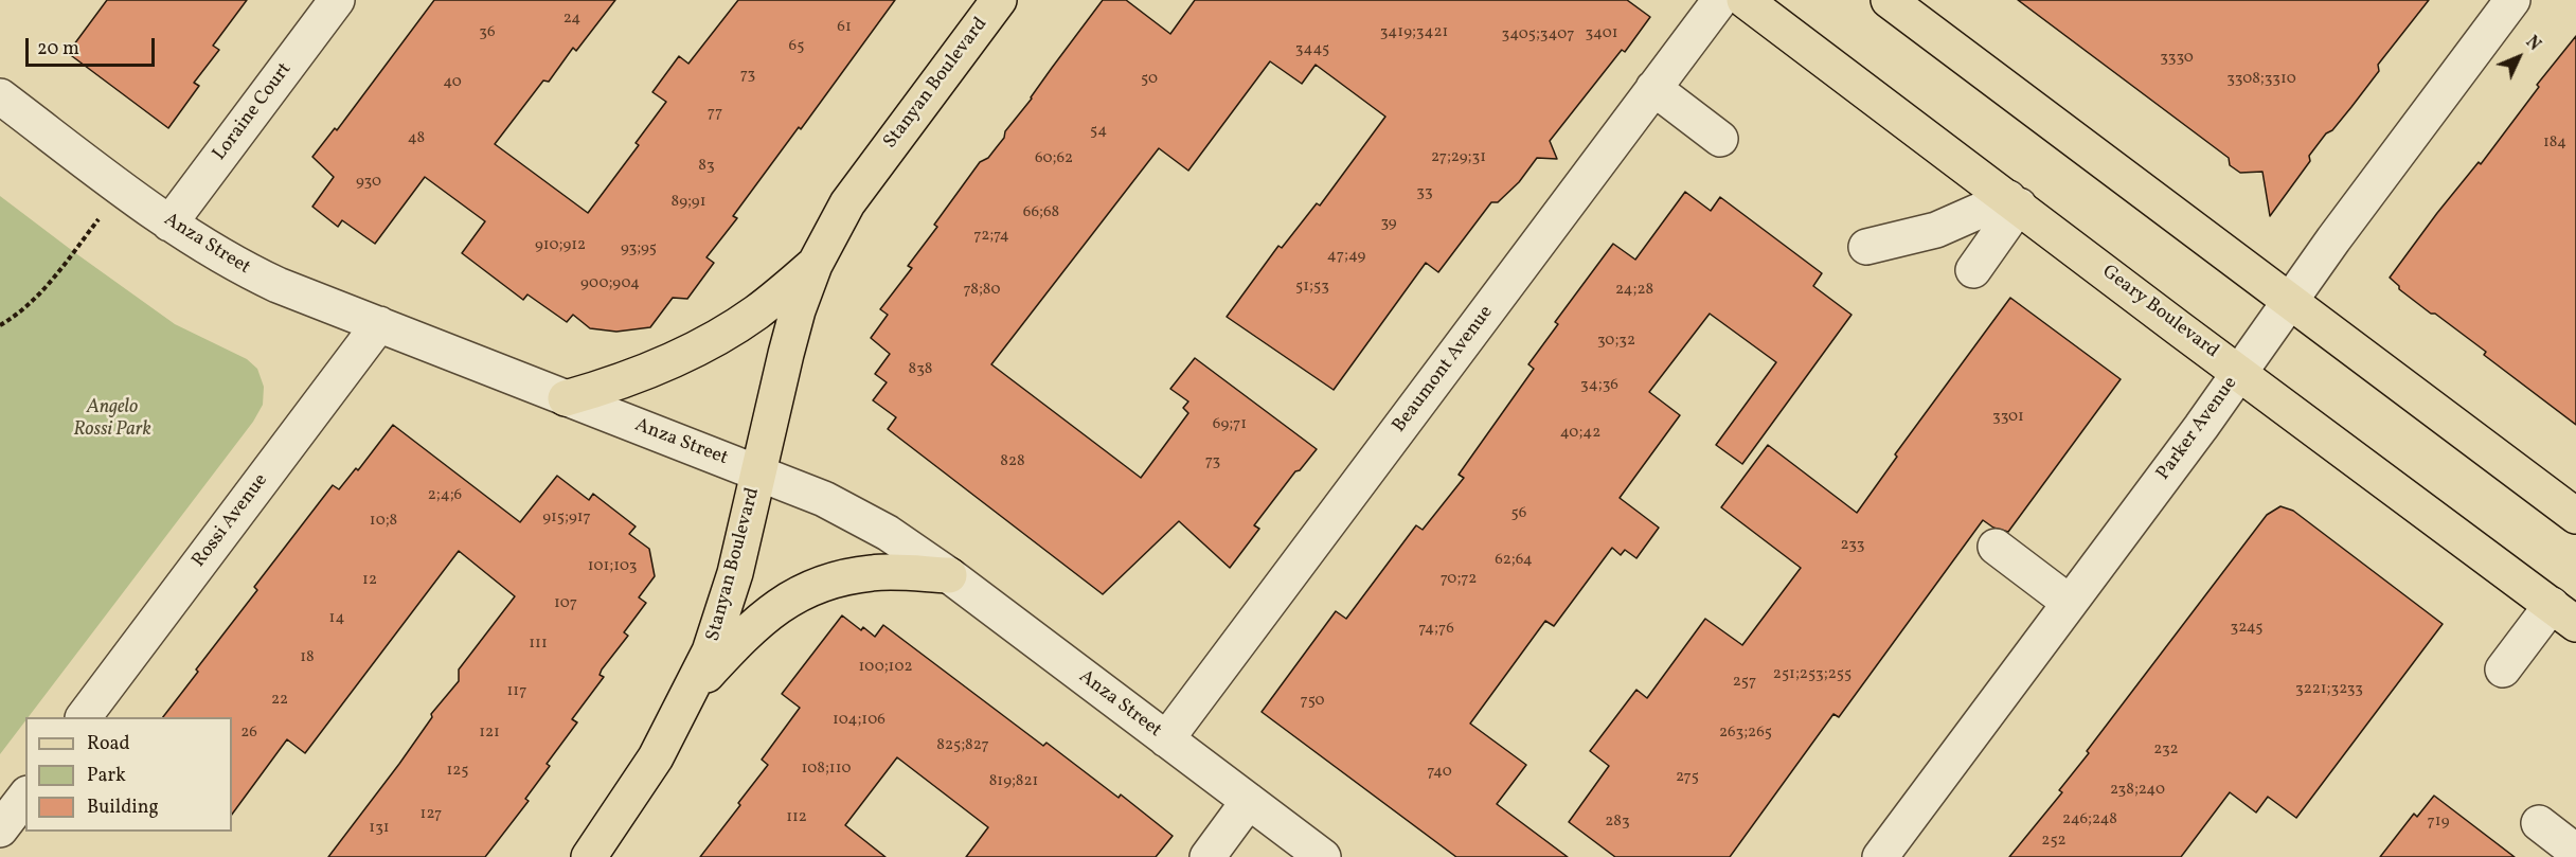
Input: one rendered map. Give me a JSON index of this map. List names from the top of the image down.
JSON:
{
  "streets": {
    "main road": ["Stanyan Boulevard", "Geary Boulevard"],
    "street": [
      "Loraine Court",
      "Anza Street",
      "Beaumont Avenue",
      "Parker Avenue",
      "Rossi Avenue"
    ]
  },
  "crossings": [
    ["Stanyan Boulevard", "Anza Street"],
    ["Loraine Court", "Anza Street"],
    ["Anza Street", "Beaumont Avenue"],
    ["Anza Street", "Rossi Avenue"],
    ["Geary Boulevard", "Parker Avenue"]
  ],
  "parks": ["Angelo Rossi Park"],
  "house_numbers": [
    "24",
    "61",
    "36",
    "3419;3421",
    "3401",
    "3405;3407",
    "65",
    "3445",
    "3330",
    "73",
    "50",
    "3308;3310",
    "40",
    "77",
    "54",
    "48",
    "184",
    "27;29;31",
    "60;62",
    "83",
    "930",
    "33",
    "89;91",
    "66;68",
    "39",
    "72;74",
    "910;912",
    "93;95",
    "47;49",
    "900;904",
    "51;53",
    "78;80",
    "24;28",
    "30;32",
    "838",
    "34;36",
    "3301",
    "69;71",
    "40;42",
    "828",
    "73",
    "2;4;6",
    "56",
    "915;917",
    "10;8",
    "233",
    "62;64",
    "101;103",
    "70;72",
    "12",
    "107",
    "14",
    "3245",
    "74;76",
    "111",
    "18",
    "100;102",
    "251;253;255",
    "257",
    "3221;3233",
    "117",
    "22",
    "750",
    "104;106",
    "26",
    "121",
    "263;265",
    "825;827",
    "232",
    "108;110",
    "125",
    "740",
    "275",
    "819;821",
    "238;240",
    "127",
    "112",
    "246;248",
    "283",
    "719",
    "131",
    "252"
  ],
  "legend": ["Road", "Park", "Building"],
  "scale_bar": "20 m",
  "north": "top right"
}
